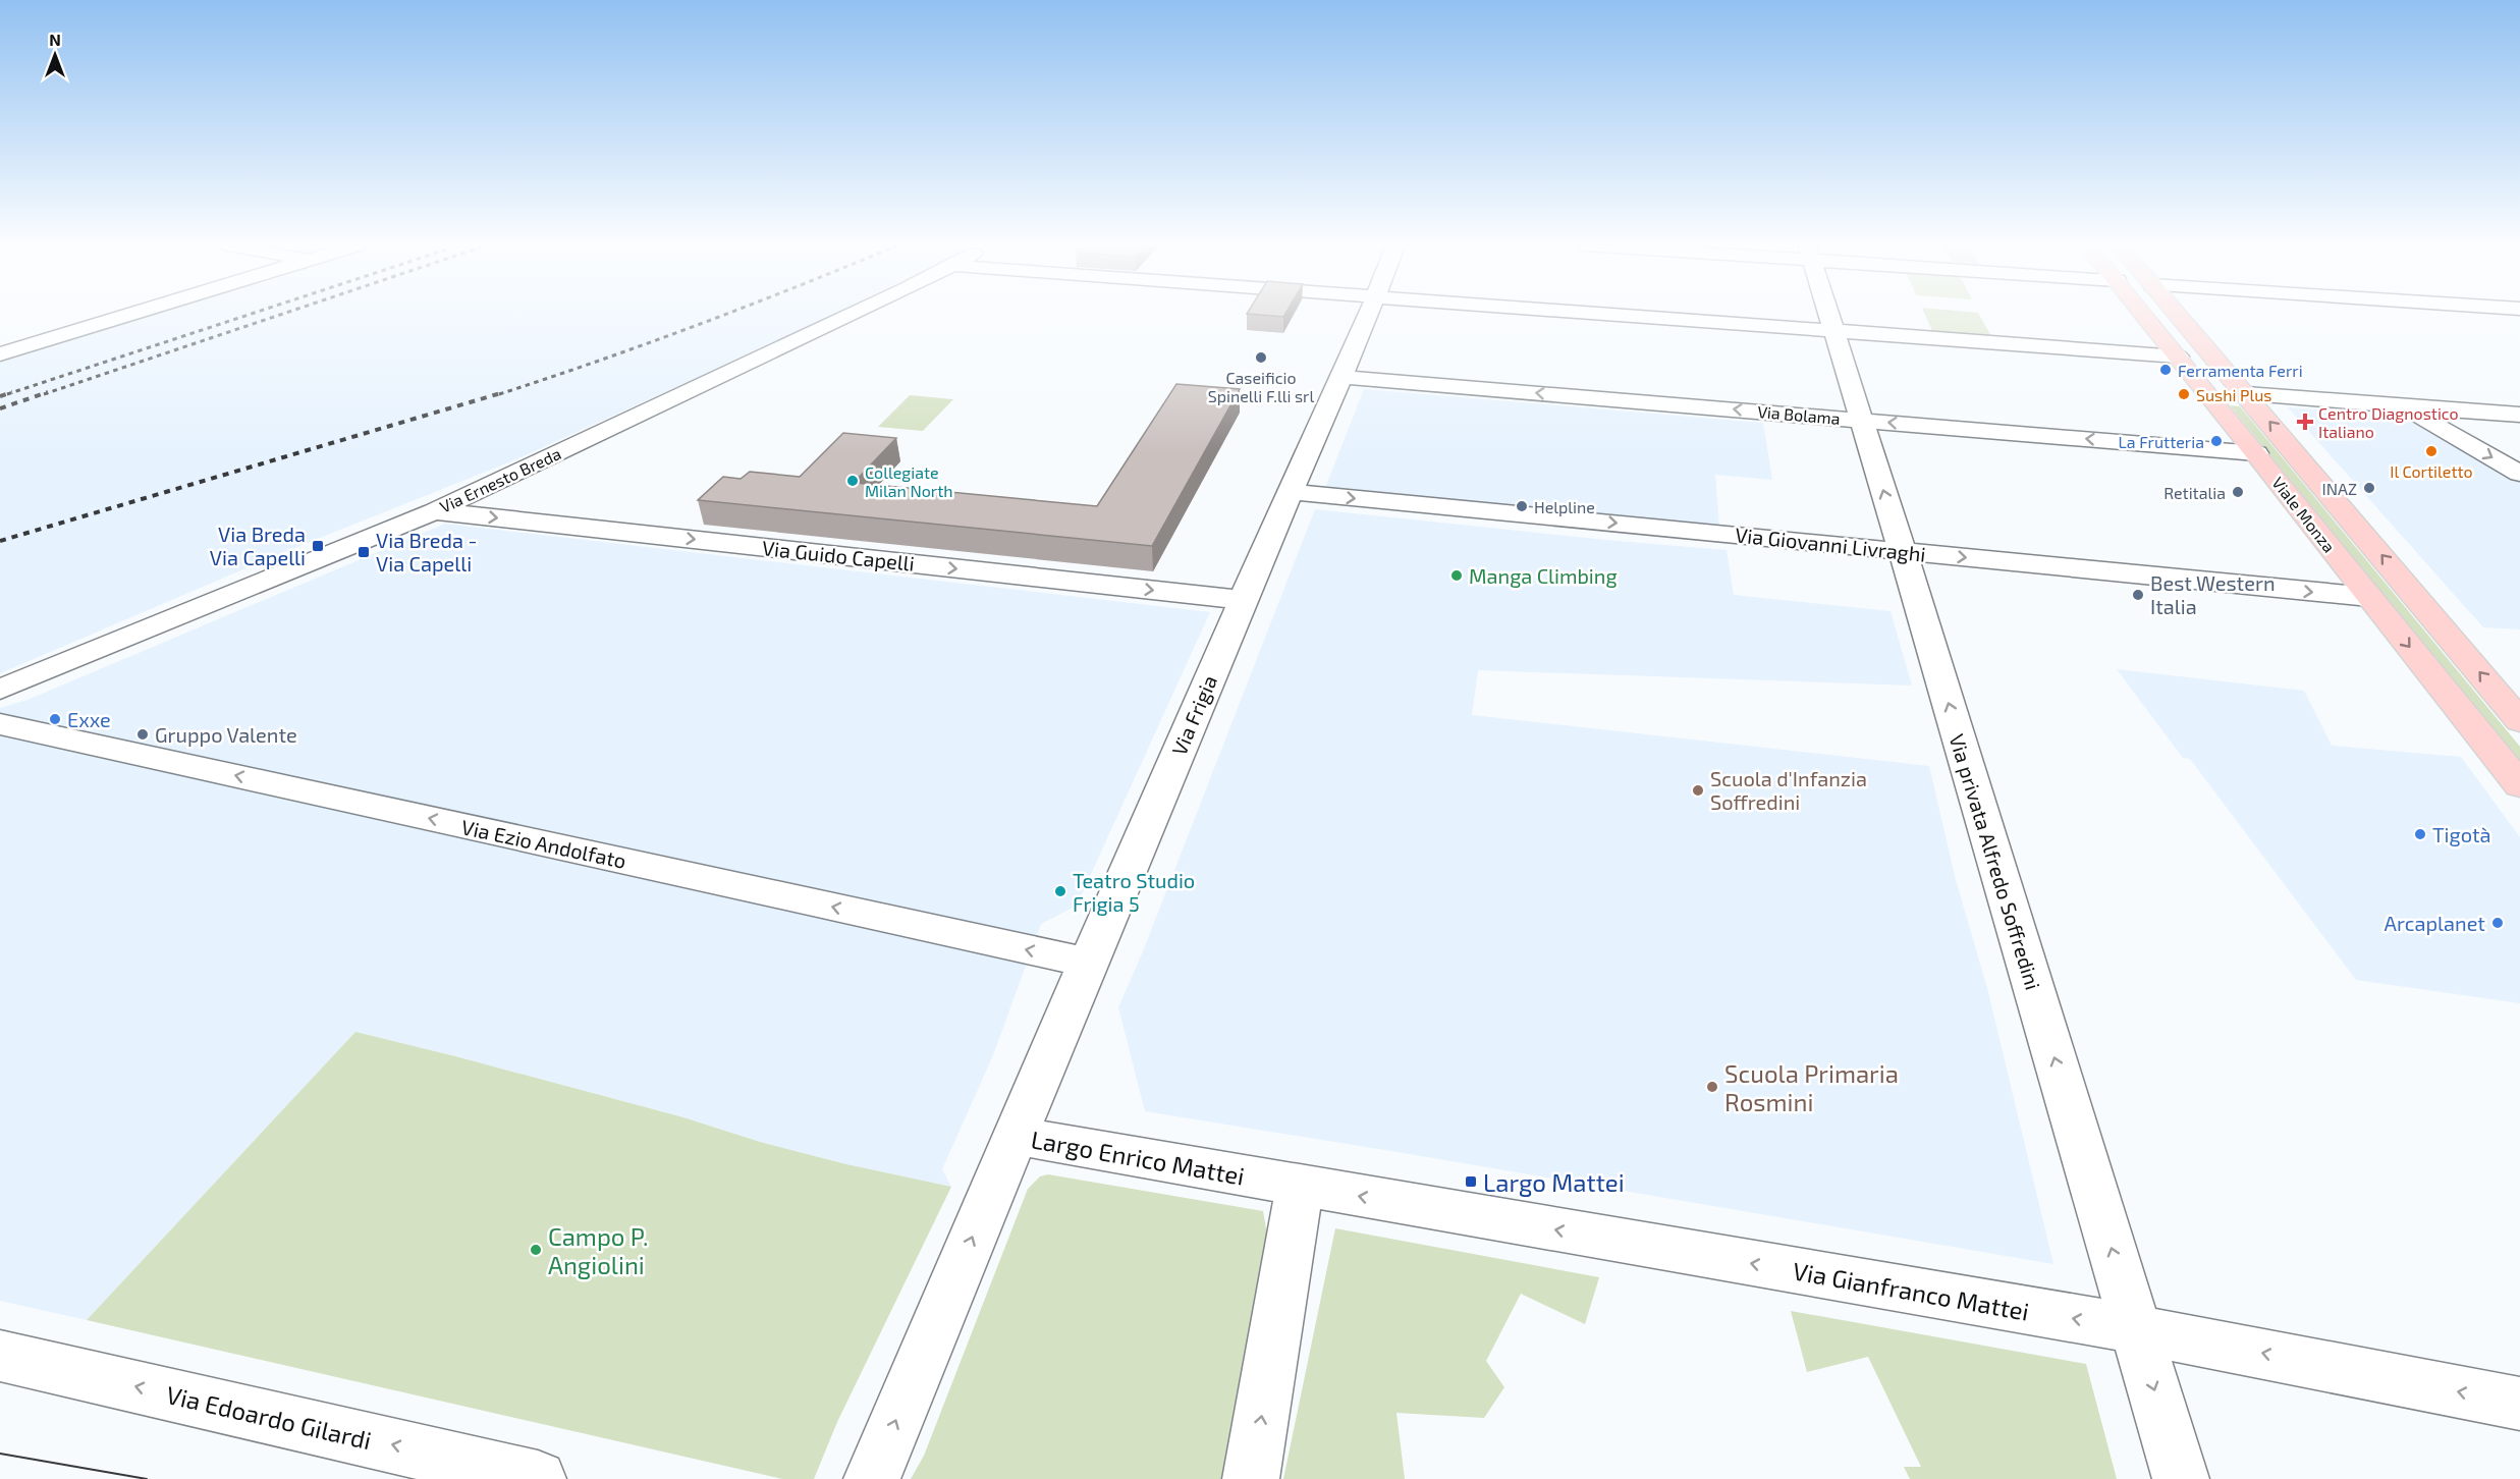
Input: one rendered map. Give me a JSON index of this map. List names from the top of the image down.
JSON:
{
  "streets": {
    "main road": ["Viale Monza"],
    "street": [
      "Via Bolama",
      "Via Ernesto Breda",
      "Via Giovanni Livraghi",
      "Via Guido Capelli",
      "Via Frigia",
      "Via Ezio Andolfato",
      "Via privata Alfredo Soffredini",
      "Largo Enrico Mattei",
      "Via Gianfranco Mattei",
      "Via Edoardo Gilardi"
    ]
  },
  "crossings": [
    ["Via Bolama", "Viale Monza"],
    ["Via Bolama", "Via Frigia"],
    ["Via Bolama", "Via privata Alfredo Soffredini"],
    ["Via Ernesto Breda", "Via Guido Capelli"],
    ["Viale Monza", "Via Giovanni Livraghi"],
    ["Via Giovanni Livraghi", "Via Frigia"],
    ["Via Giovanni Livraghi", "Via privata Alfredo Soffredini"],
    ["Via Guido Capelli", "Via Frigia"],
    ["Via Frigia", "Via Ezio Andolfato"],
    ["Via Frigia", "Largo Enrico Mattei"],
    ["Via privata Alfredo Soffredini", "Via Gianfranco Mattei"],
    ["Largo Enrico Mattei", "Via Gianfranco Mattei"]
  ],
  "one_way": [
    "Via Guido Capelli",
    "Via Ezio Andolfato",
    "Largo Enrico Mattei",
    "Via Gianfranco Mattei",
    "Via Edoardo Gilardi"
  ],
  "places": {
    "other": [
      "Caseificio Spinelli F.lli srl",
      "Ferramenta Ferri",
      "Sushi Plus",
      "La Frutteria",
      "Il Cortiletto",
      "Collegiate Milan North",
      "INAZ",
      "Retitalia",
      "Helpline",
      "Manga Climbing",
      "Best Western Italia",
      "Exxe",
      "Gruppo Valente",
      "Scuola d'Infanzia Soffredini",
      "Tigotà",
      "Teatro Studio Frigia 5",
      "Arcaplanet",
      "Scuola Primaria Rosmini",
      "Campo P. Angiolini"
    ],
    "health": ["Centro Diagnostico Italiano"],
    "transit": ["Via Breda Via Capelli", "Via Breda - Via Capelli", "Largo Mattei"]
  },
  "north": "top"
}
